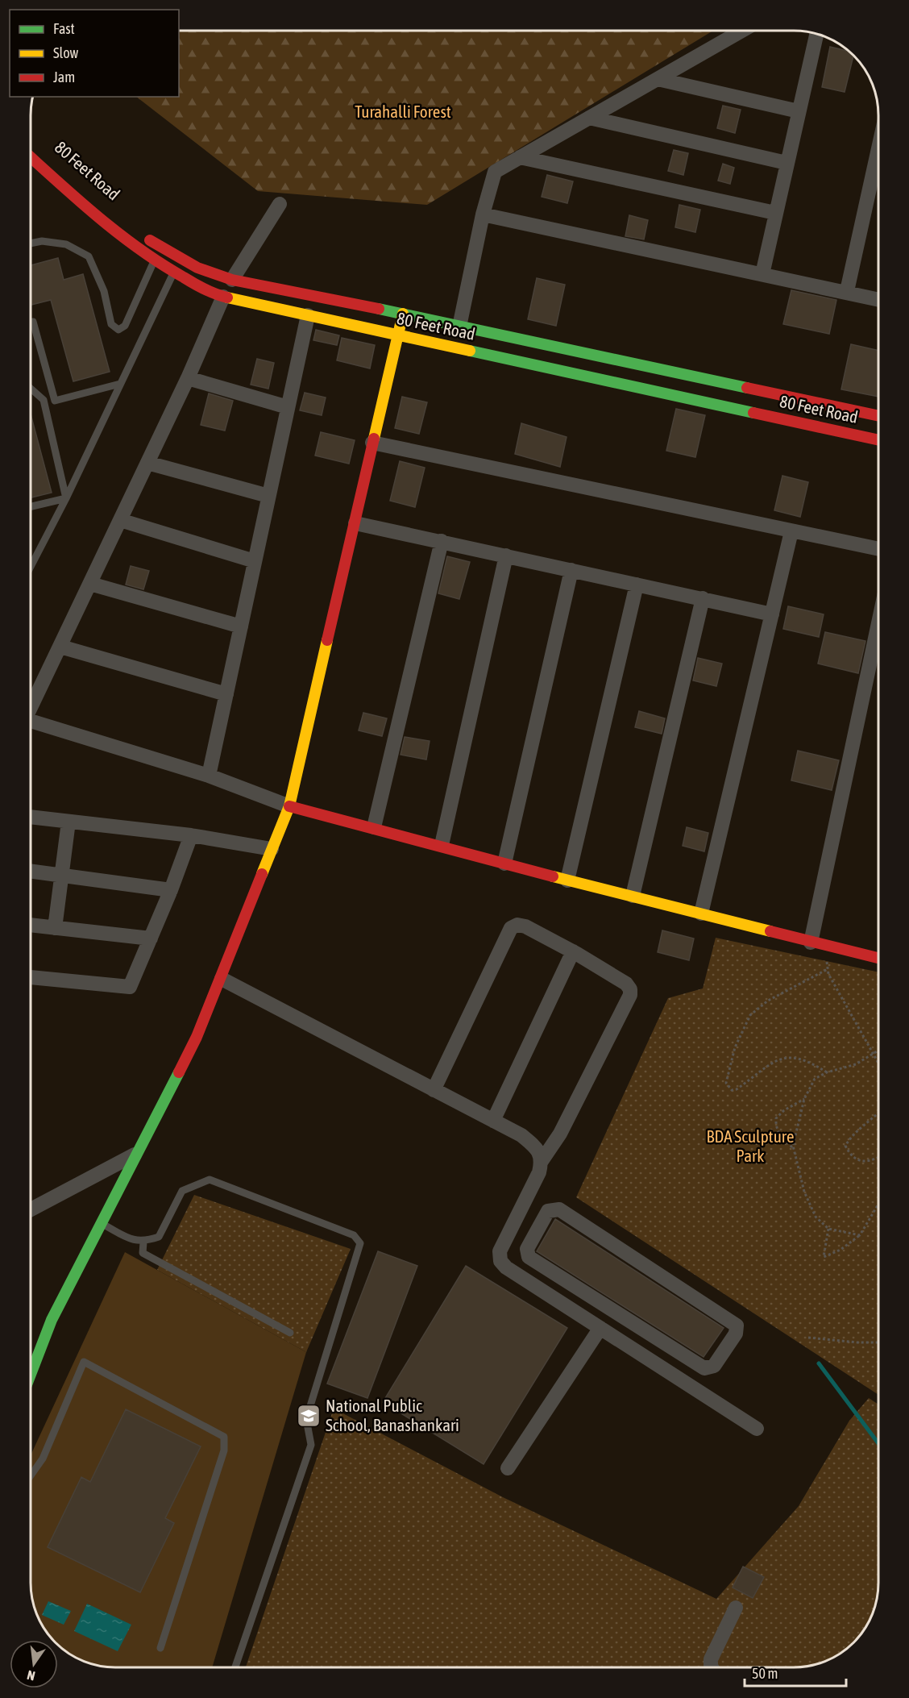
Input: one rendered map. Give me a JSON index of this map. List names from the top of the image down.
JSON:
{
  "streets": {
    "main road": ["80 Feet Road"]
  },
  "parks": ["Turahalli Forest", "BDA Sculpture Park"],
  "places": {
    "school or university": ["National Public School, Banashankari"]
  },
  "legend": ["Fast", "Slow", "Jam"],
  "scale_bar": "50 m",
  "north": "bottom"
}
